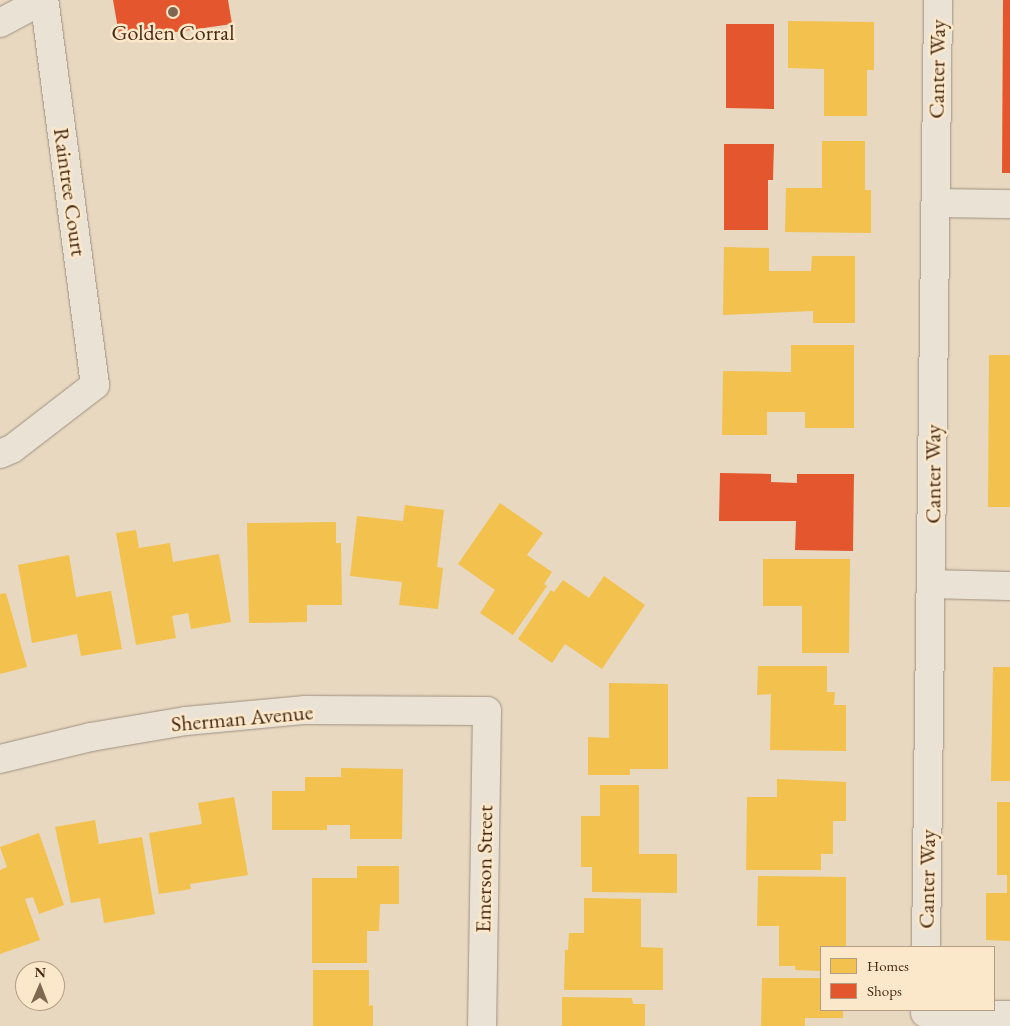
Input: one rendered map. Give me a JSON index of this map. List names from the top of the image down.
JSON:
{
  "streets": {
    "street": [
      "Canter Way",
      "Raintree Court",
      "Sherman Avenue",
      "Emerson Street"
    ]
  },
  "crossings": [
    ["Sherman Avenue", "Emerson Street"]
  ],
  "places": ["Golden Corral"],
  "legend": ["Homes", "Shops"],
  "north": "top"
}
